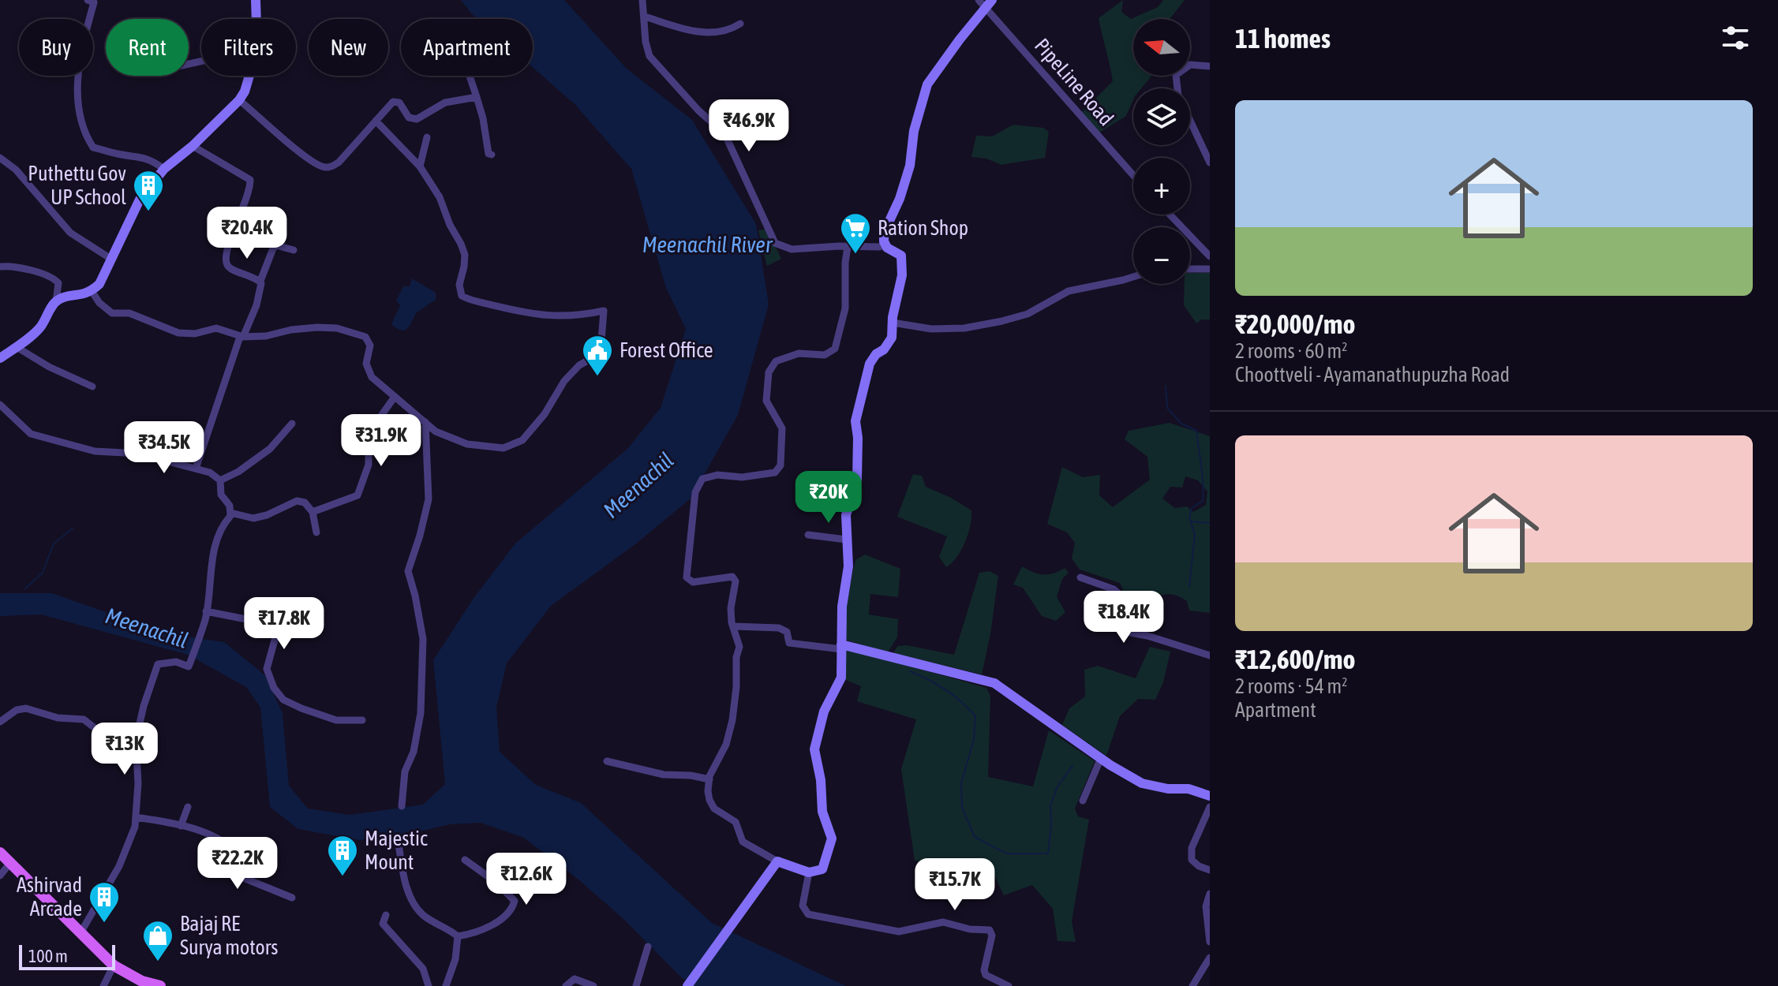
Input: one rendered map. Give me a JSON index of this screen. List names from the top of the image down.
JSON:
{
  "streets": {
    "street": ["PipeLine Road"]
  },
  "water": ["Meenachil River", "Meenachil"],
  "places": {
    "building": ["Puthettu Gov UP School", "Majestic Mount", "Ashirvad Arcade"],
    "supermarket": ["Ration Shop"],
    "public building": ["Forest Office"],
    "shop": ["Bajaj RE Surya motors"]
  },
  "scale_bar": "100 m",
  "north": "left",
  "page": {
    "heading": "11 homes",
    "map_buttons": ["+", "−"],
    "chip": [
      "Buy",
      "Rent",
      "Filters",
      "New",
      "Apartment"
    ],
    "list": [
      {
        "name": "₹20,000/mo",
        "note": "2 rooms · 60 m² · Choottveli - Ayamanathupuzha Road"
      },
      {
        "name": "₹12,600/mo",
        "note": "2 rooms · 54 m² · Apartment"
      }
    ],
    "price": [
      "₹46.9K",
      "₹20.4K",
      "₹31.9K",
      "₹34.5K",
      "₹20K",
      "₹18.4K",
      "₹17.8K",
      "₹13K",
      "₹22.2K",
      "₹12.6K",
      "₹15.7K"
    ],
    "scale": "100 m"
  }
}
